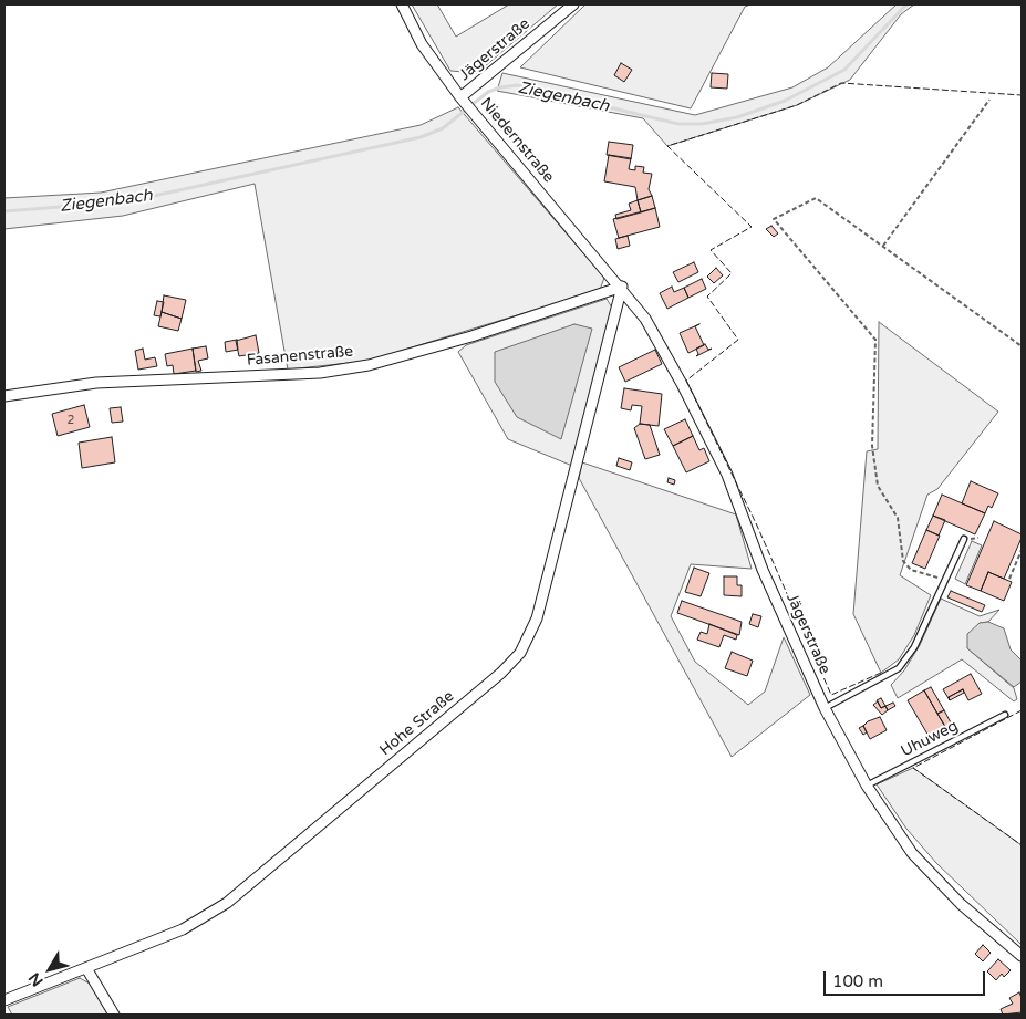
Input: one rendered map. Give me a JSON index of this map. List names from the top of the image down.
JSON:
{
  "streets": {
    "street": [
      "Jägerstraße",
      "Niedernstraße",
      "Fasanenstraße",
      "Hohe Straße"
    ],
    "lane": ["Uhuweg"]
  },
  "crossings": [
    ["Jägerstraße", "Niedernstraße"],
    ["Jägerstraße", "Fasanenstraße"],
    ["Jägerstraße", "Hohe Straße"],
    ["Jägerstraße", "Uhuweg"],
    ["Niedernstraße", "Fasanenstraße"],
    ["Niedernstraße", "Hohe Straße"],
    ["Fasanenstraße", "Hohe Straße"]
  ],
  "water": ["Ziegenbach"],
  "house_numbers": ["2"],
  "scale_bar": "100 m",
  "north": "bottom left"
}
